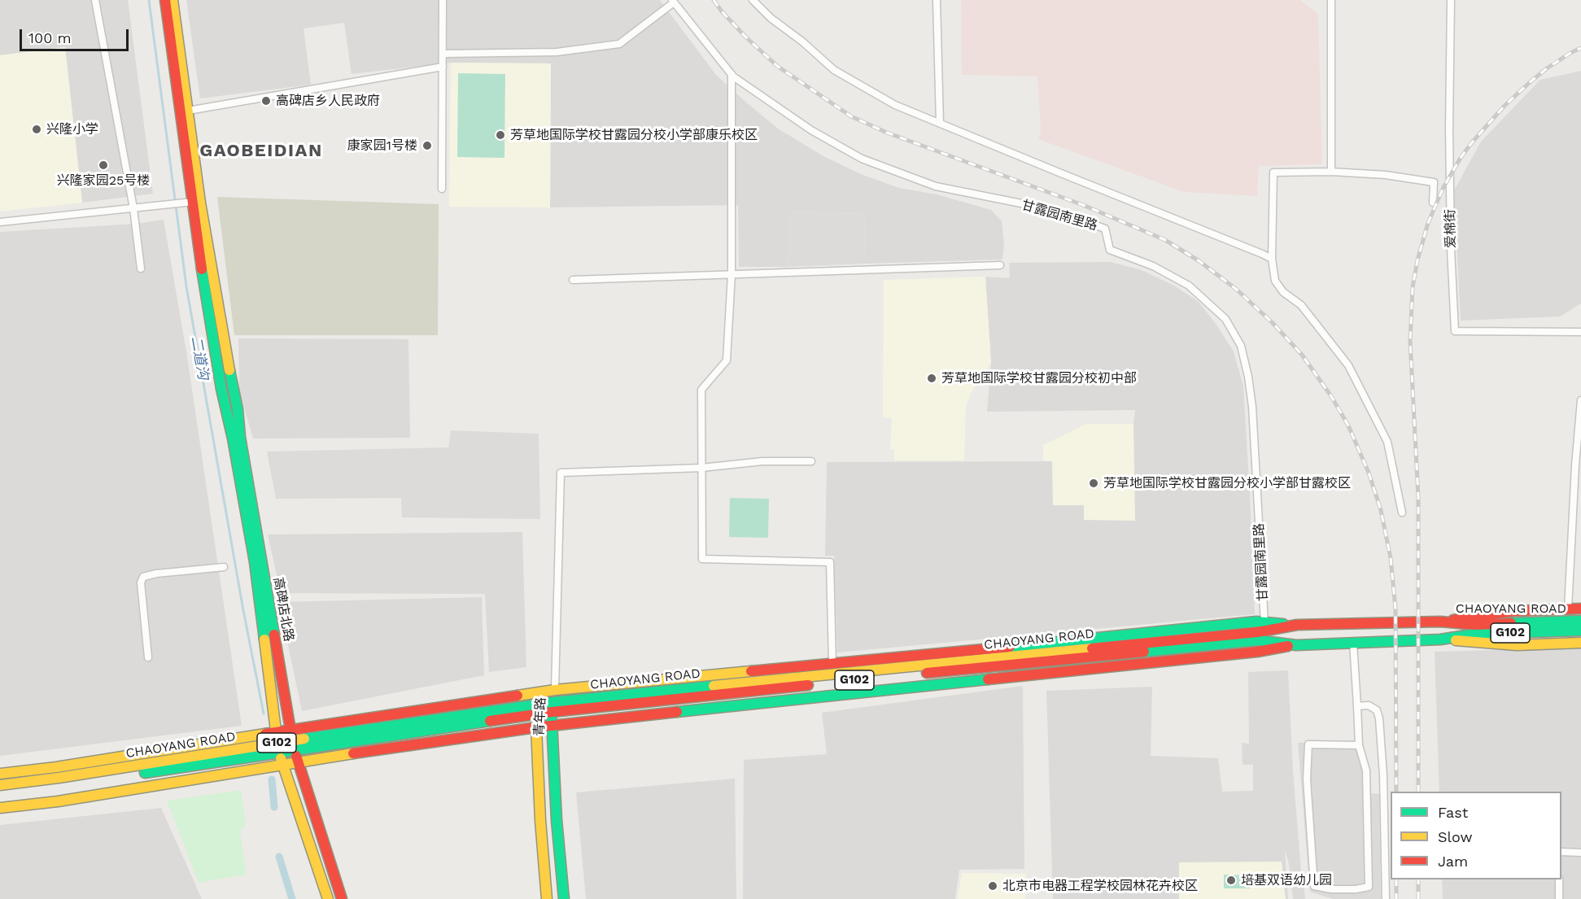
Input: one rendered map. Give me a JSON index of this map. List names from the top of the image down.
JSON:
{
  "streets": {
    "main road": [
      "CHAOYANG ROAD",
      "高碑店北路",
      "G102",
      "青年路"
    ],
    "street": ["甘露园南里路", "爱棉街"]
  },
  "crossings": [
    ["甘露园南里路", "CHAOYANG ROAD"],
    ["CHAOYANG ROAD", "高碑店北路"],
    ["CHAOYANG ROAD", "青年路"]
  ],
  "districts": ["GAOBEIDIAN"],
  "water": ["二道沟"],
  "places": [
    "高碑店乡人民政府",
    "兴隆小学",
    "芳草地国际学校甘露园分校小学部康乐校区",
    "康家园1号楼",
    "兴隆家园25号楼",
    "芳草地国际学校甘露园分校初中部",
    "芳草地国际学校甘露园分校小学部甘露校区",
    "培基双语幼儿园",
    "北京市电器工程学校园林花卉校区"
  ],
  "legend": ["Fast", "Slow", "Jam"],
  "scale_bar": "100 m"
}
